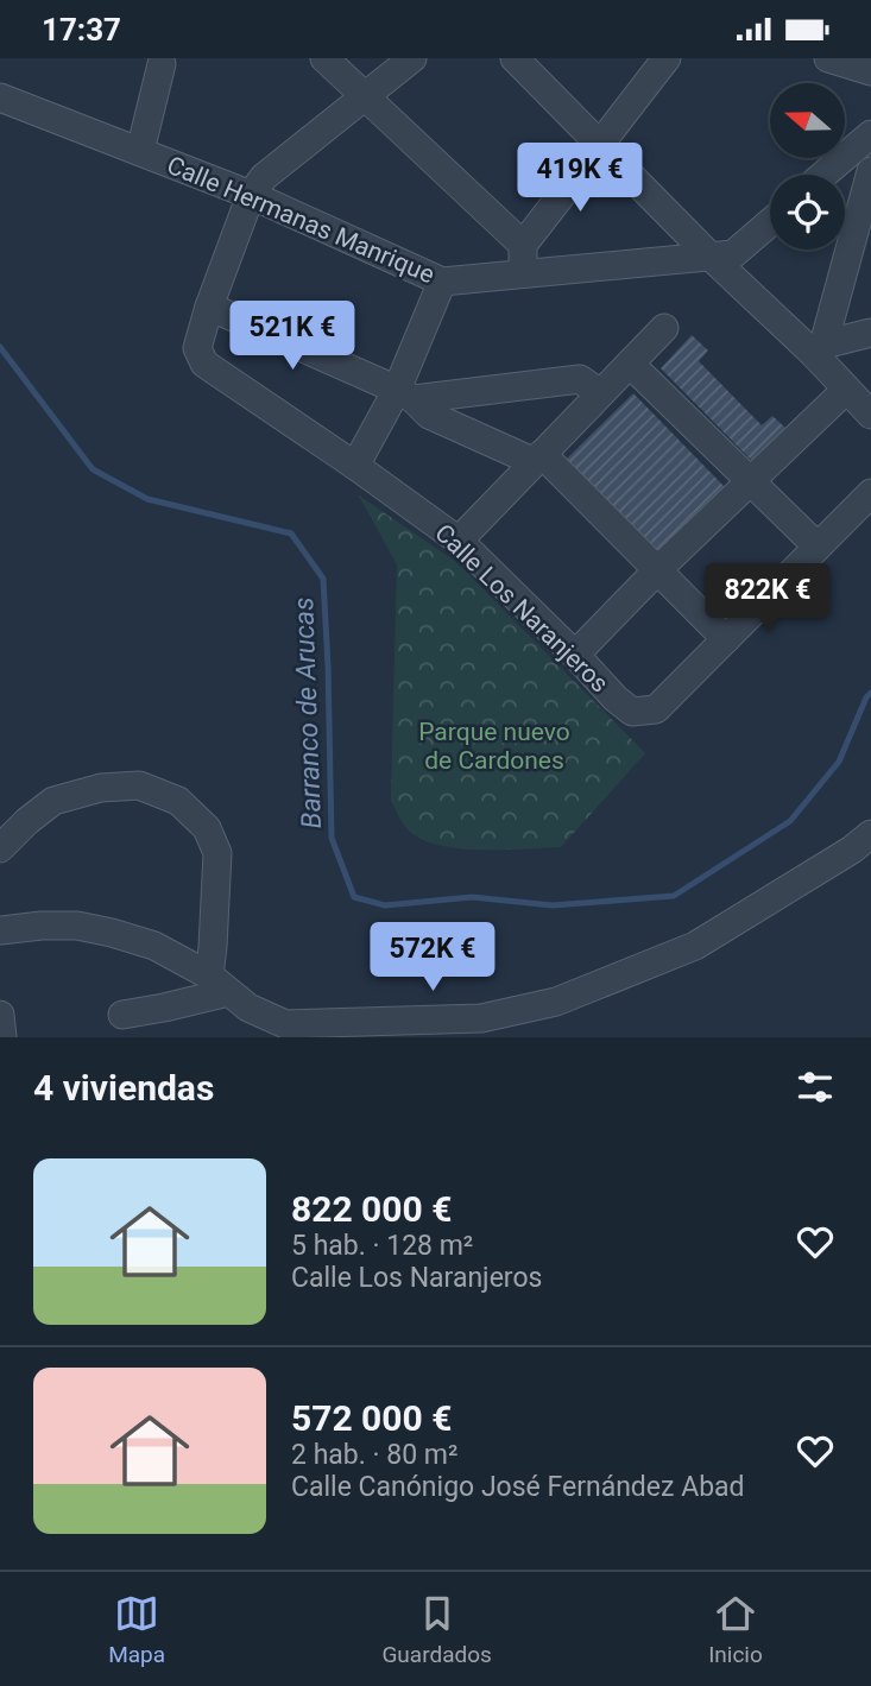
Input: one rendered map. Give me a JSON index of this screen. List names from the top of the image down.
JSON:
{
  "streets": {
    "street": ["Calle Hermanas Manrique", "Calle Los Naranjeros"]
  },
  "crossings": [
    ["Calle Hermanas Manrique", "Calle Los Naranjeros"]
  ],
  "water": ["Barranco de Arucas"],
  "parks": ["Parque nuevo de Cardones"],
  "north": "left",
  "page": {
    "status": "17:37",
    "price": [
      "419K €",
      "521K €",
      "822K €",
      "572K €"
    ],
    "heading": "4 viviendas",
    "list": [
      {
        "name": "822 000 €",
        "note": "5 hab. · 128 m² · Calle Los Naranjeros"
      },
      {
        "name": "572 000 €",
        "note": "2 hab. · 80 m² · Calle Canónigo José Fernández Abad"
      }
    ],
    "tabs": ["Mapa", "Guardados", "Inicio"]
  }
}
